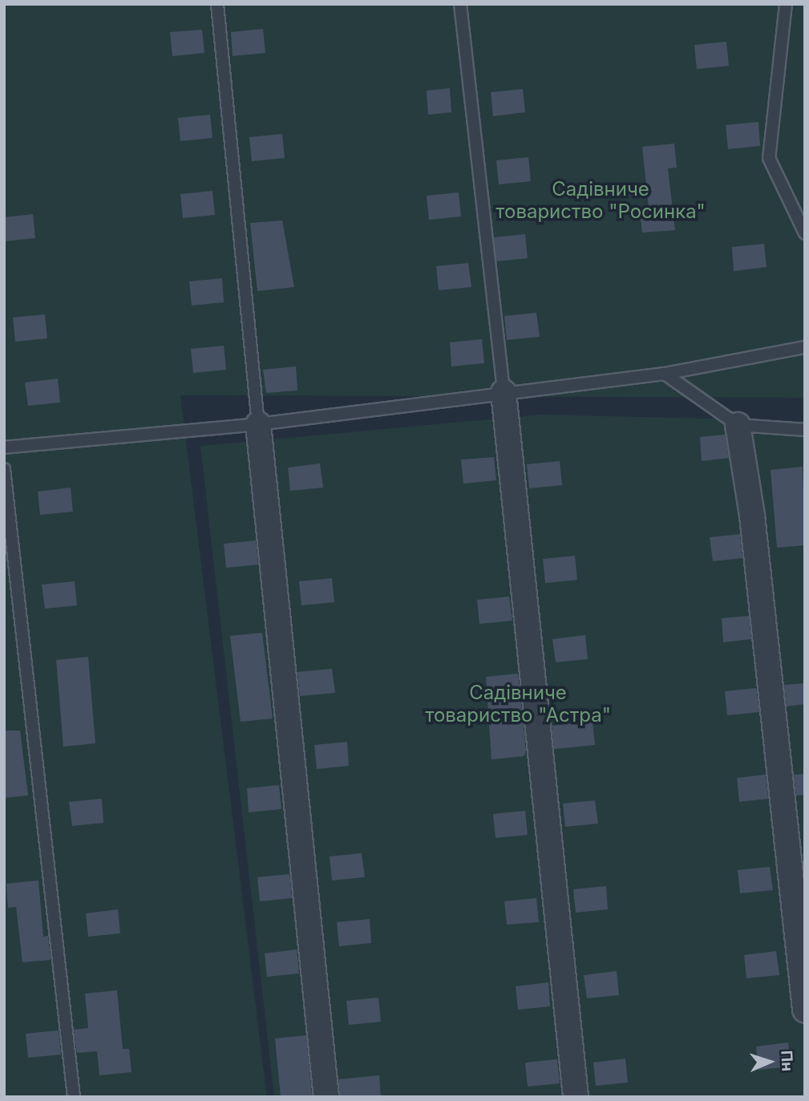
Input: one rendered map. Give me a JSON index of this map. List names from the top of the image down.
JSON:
{
  "parks": ["Садівниче товариство \"Росинка\"", "Садівниче товариство \"Астра\""],
  "north": "right"
}
